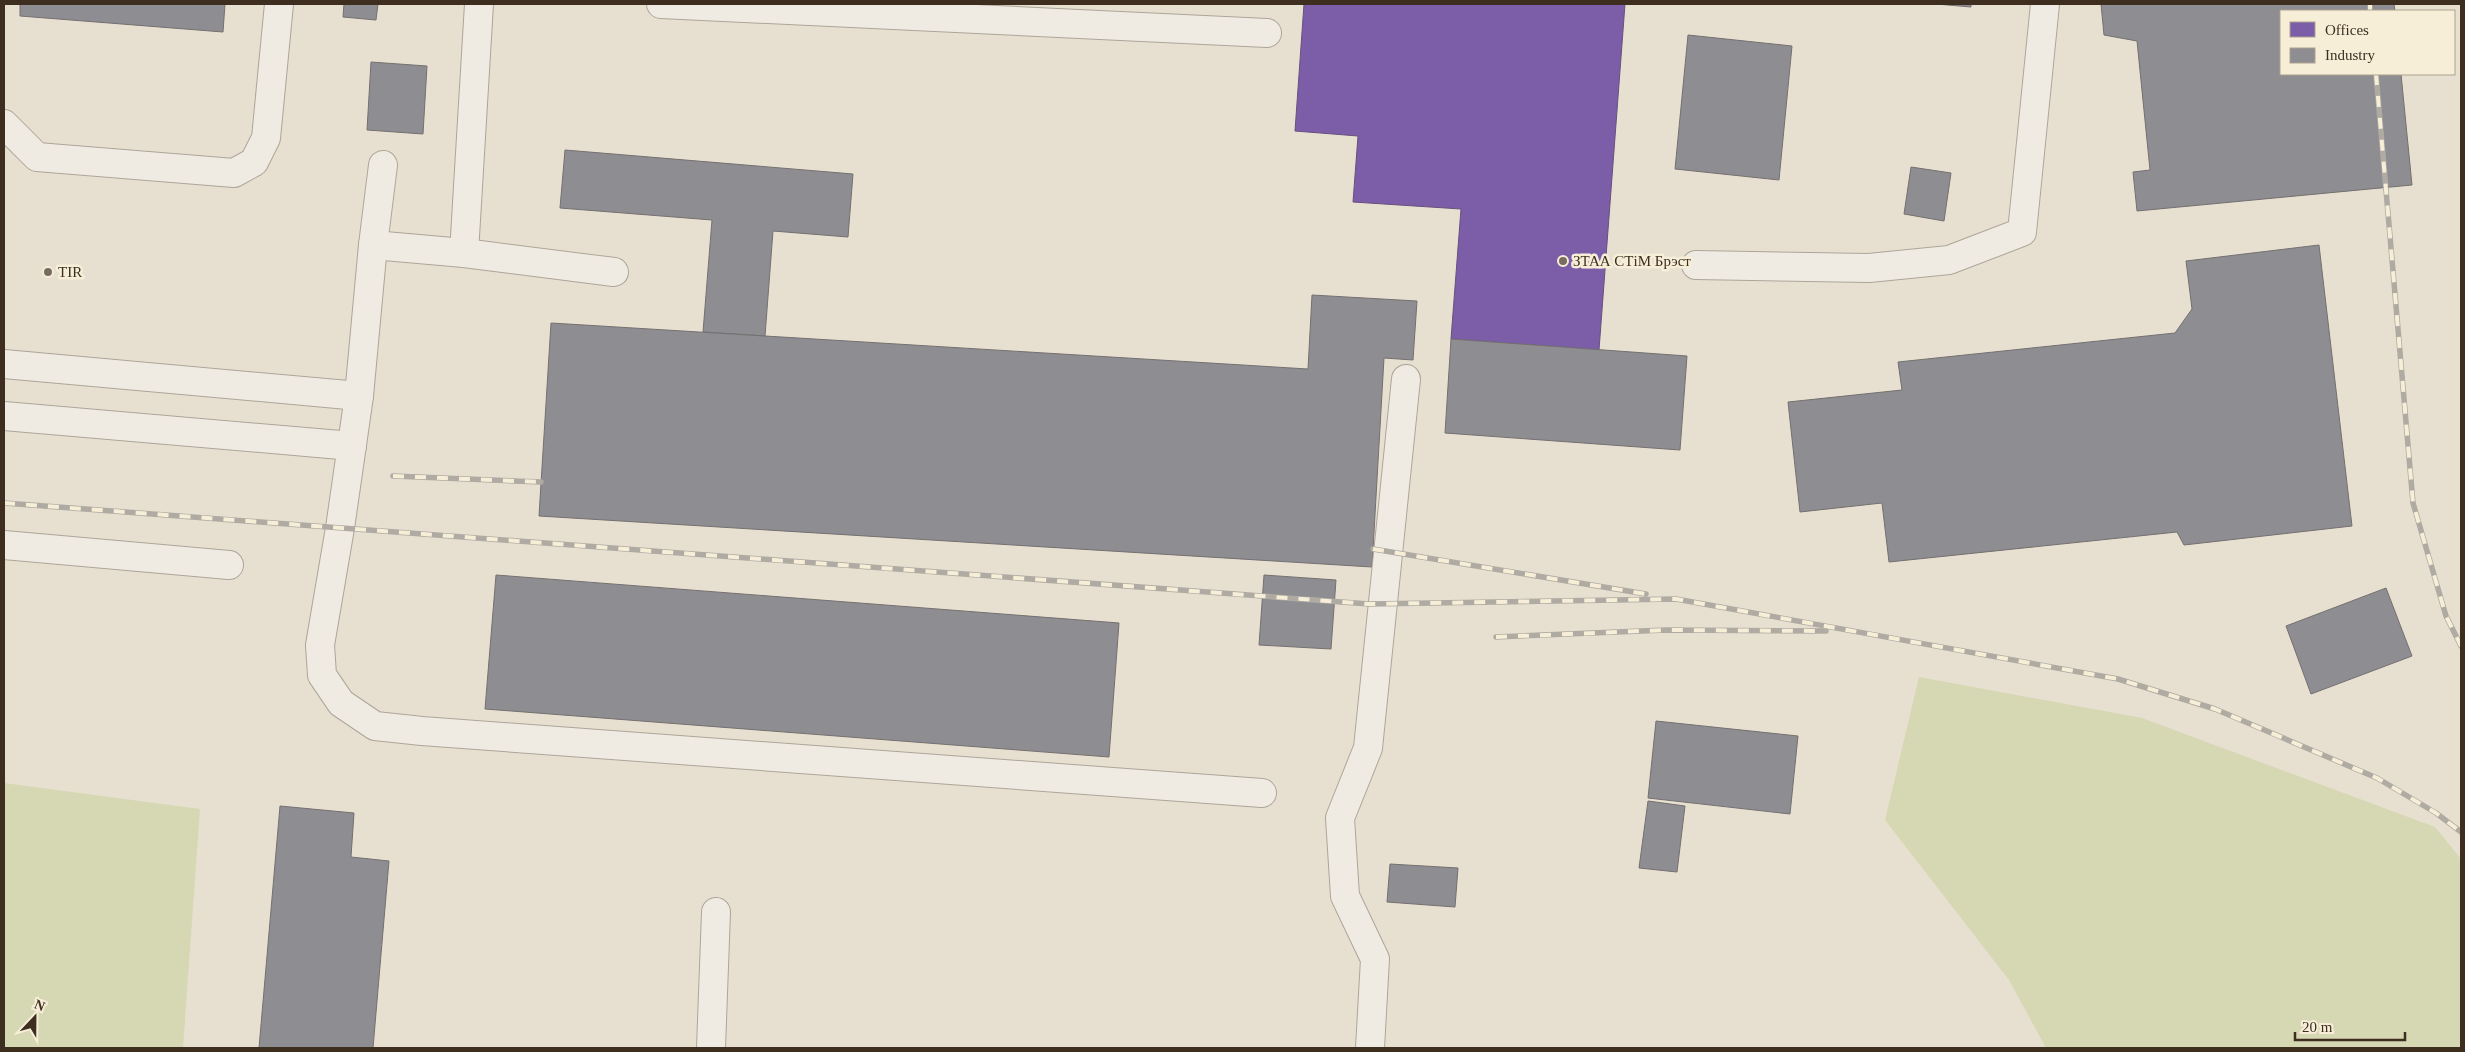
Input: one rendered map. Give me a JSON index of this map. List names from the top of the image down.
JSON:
{
  "places": ["ЗТАА СТіМ Брэст", "TIR"],
  "legend": ["Offices", "Industry"],
  "scale_bar": "20 m",
  "north": "top"
}
